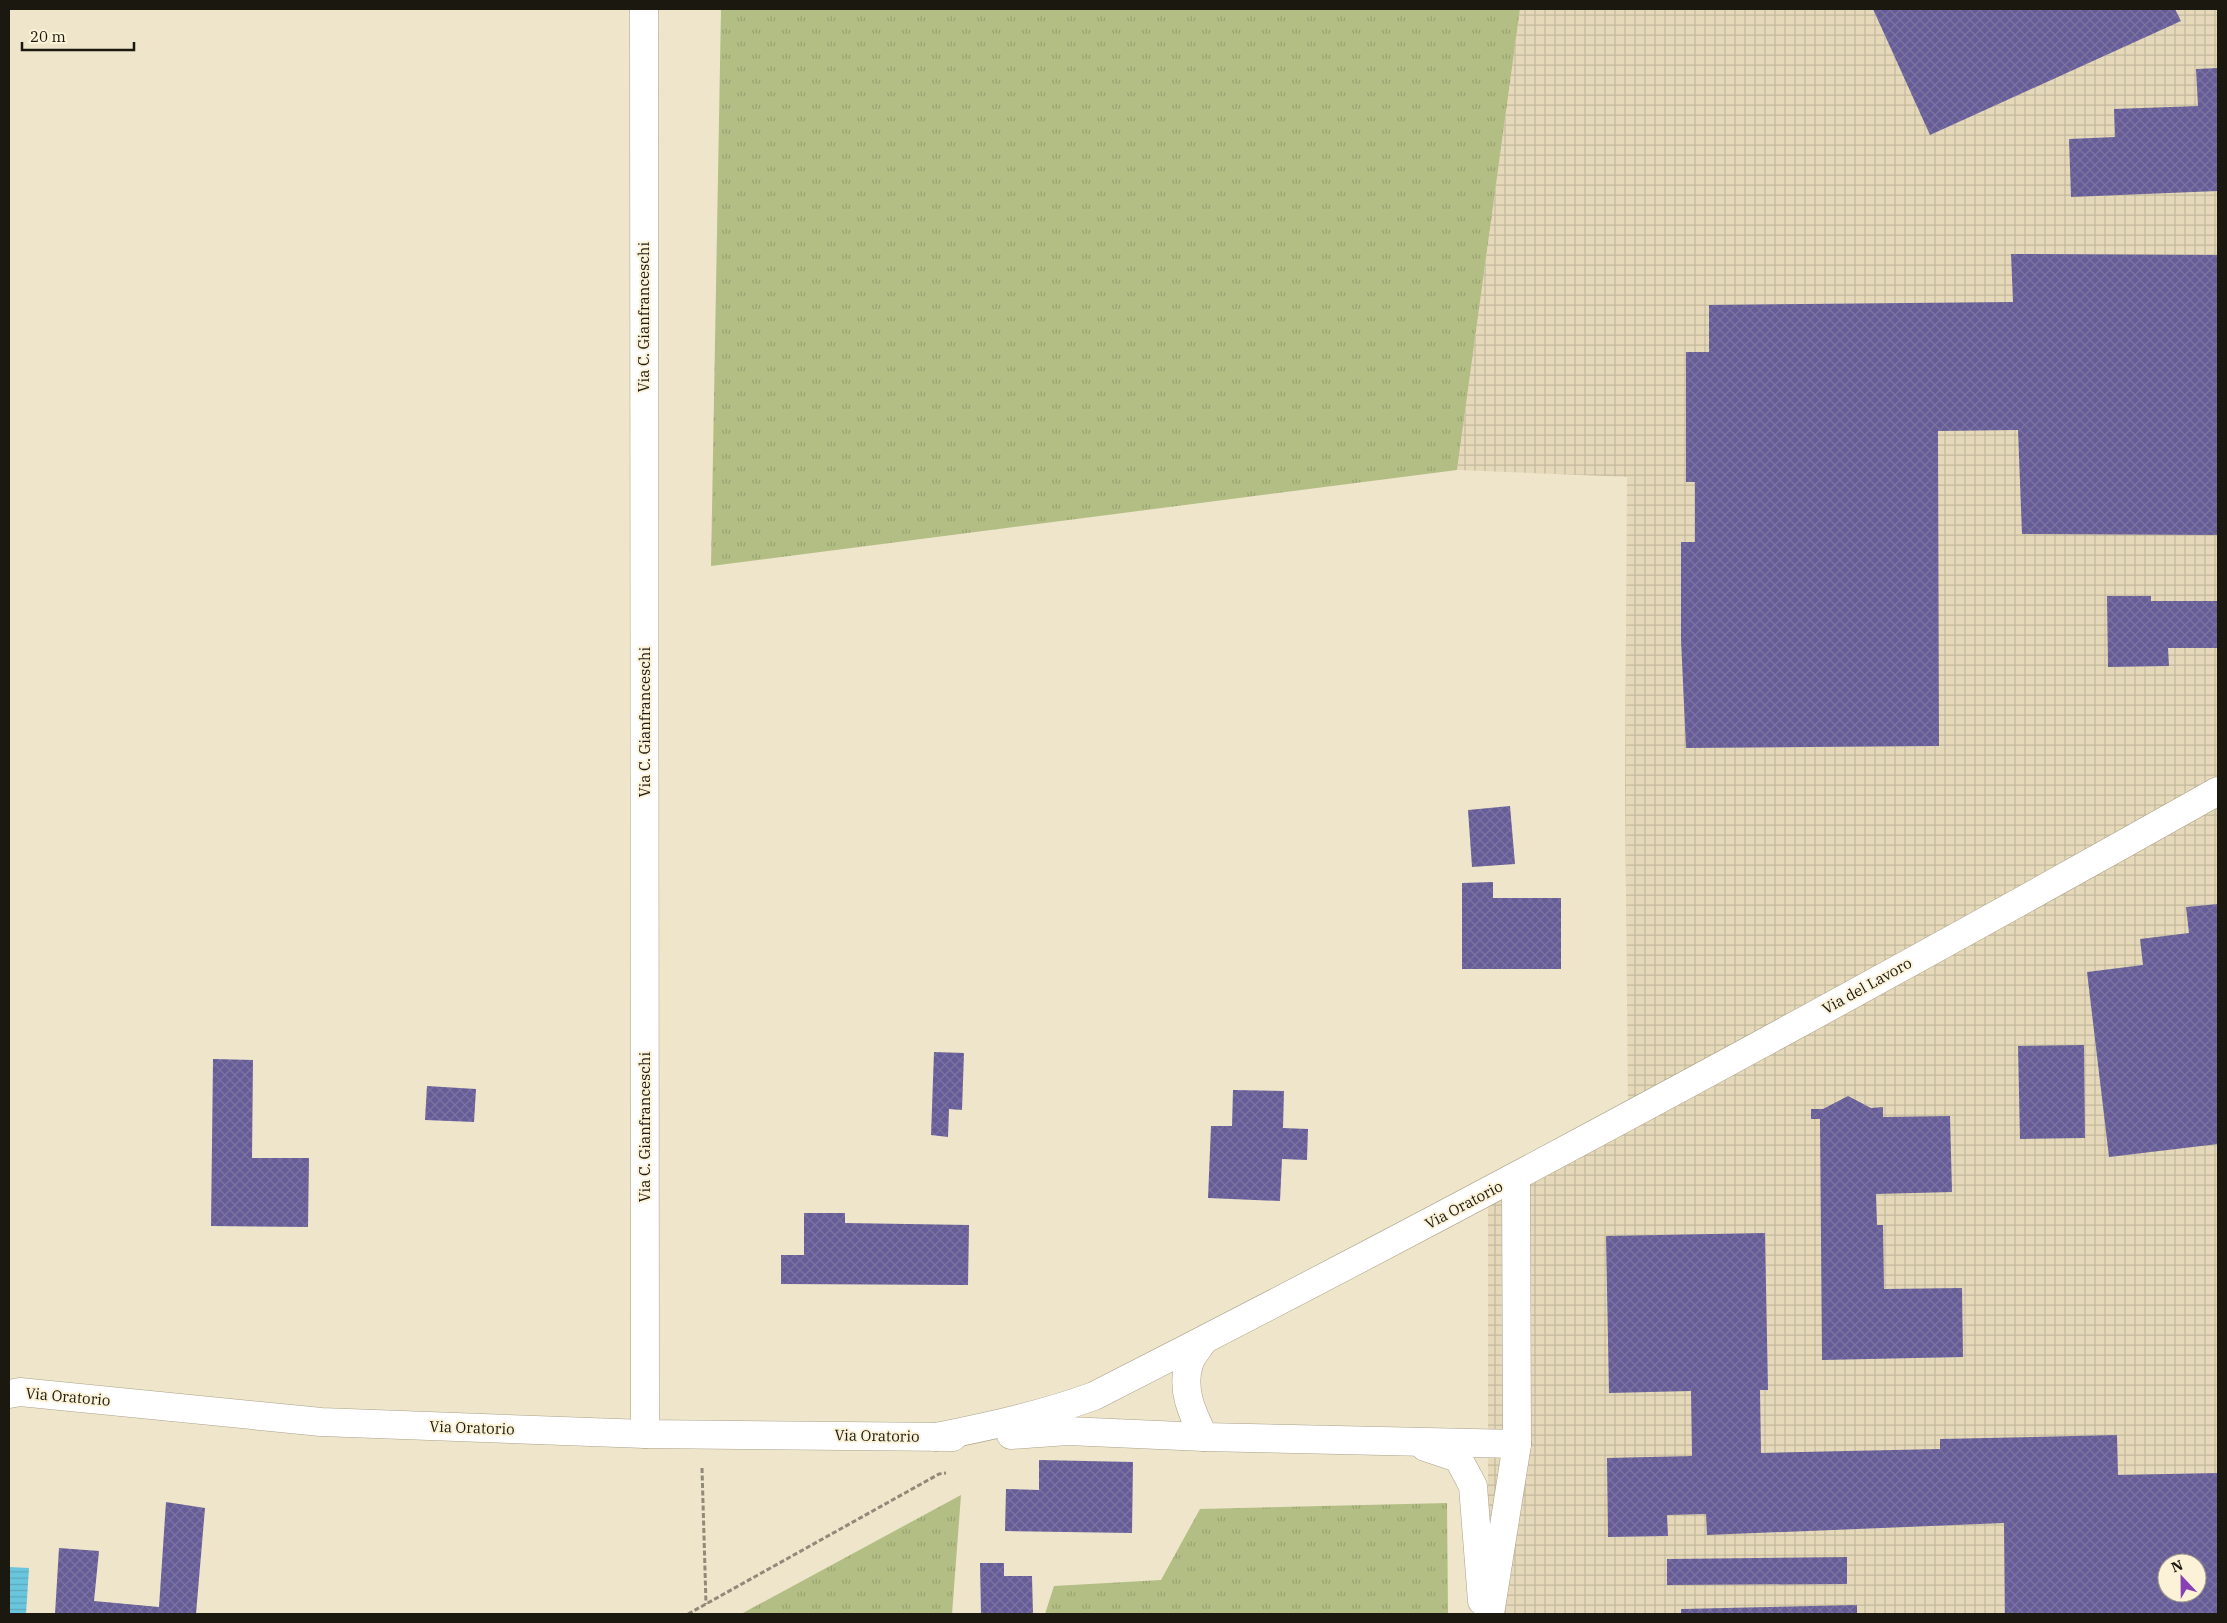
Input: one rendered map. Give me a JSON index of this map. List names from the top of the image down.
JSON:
{
  "streets": {
    "street": ["Via C. Gianfranceschi", "Via del Lavoro", "Via Oratorio"]
  },
  "crossings": [
    ["Via C. Gianfranceschi", "Via Oratorio"],
    ["Via del Lavoro", "Via Oratorio"]
  ],
  "scale_bar": "20 m",
  "north": "top"
}
